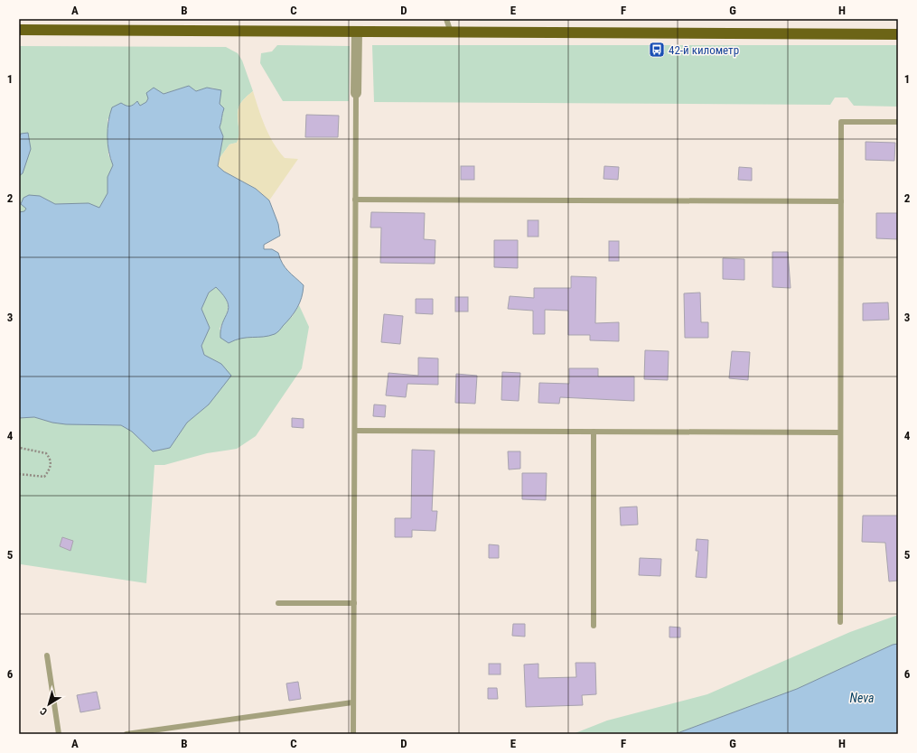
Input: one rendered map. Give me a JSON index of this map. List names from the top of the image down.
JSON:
{
  "water": ["Neva"],
  "places": {
    "bus stop": ["42-й километр"]
  },
  "north": "bottom left",
  "grid": {
    "columns": [
      "A",
      "B",
      "C",
      "D",
      "E",
      "F",
      "G",
      "H"
    ],
    "rows": [
      "1",
      "2",
      "3",
      "4",
      "5",
      "6"
    ]
  }
}
